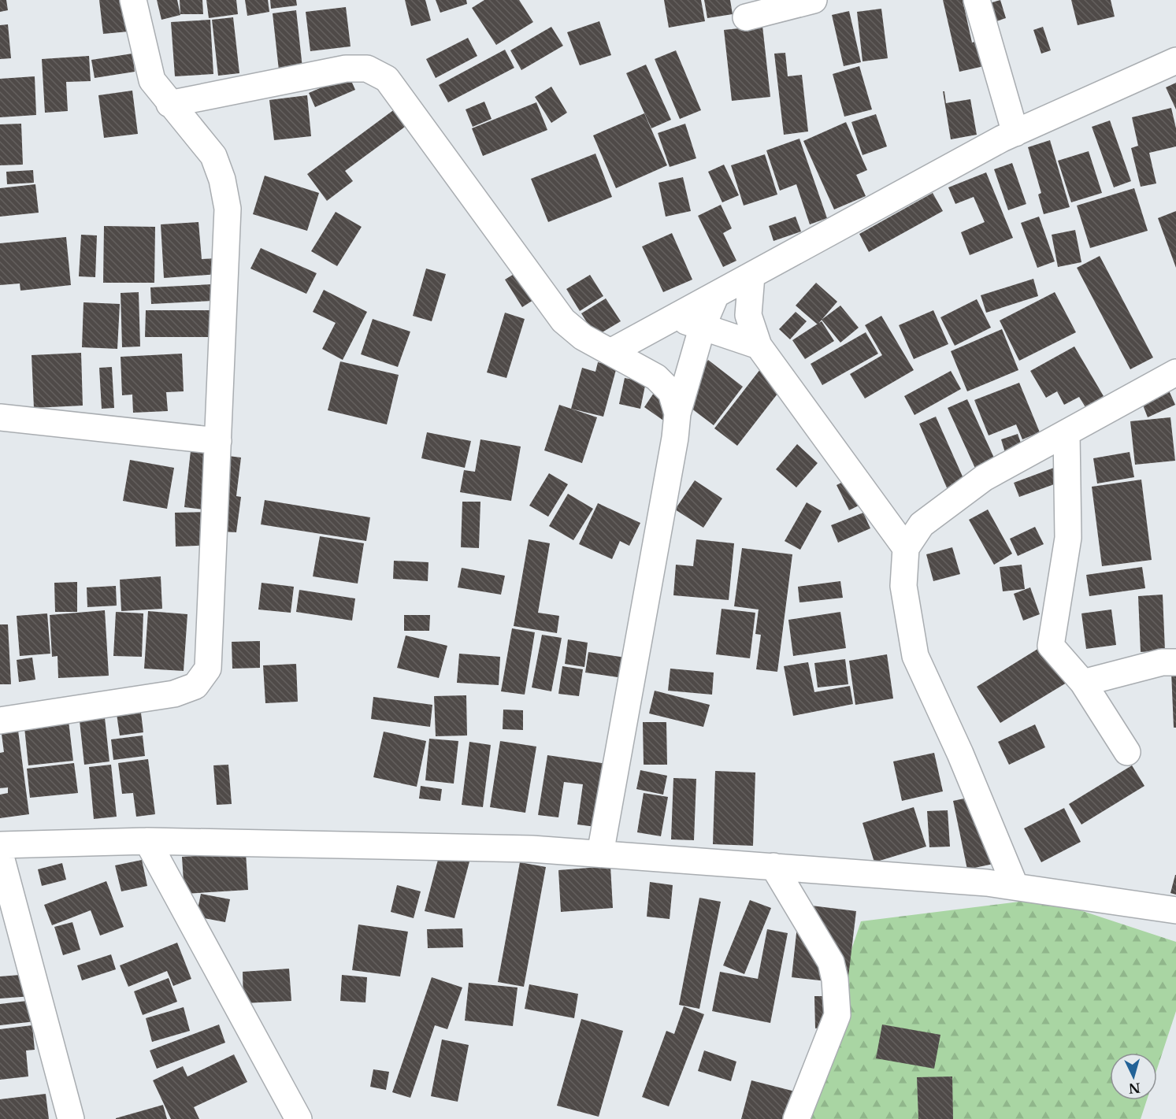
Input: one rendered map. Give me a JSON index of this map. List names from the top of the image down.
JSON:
{
  "north": "bottom"
}
